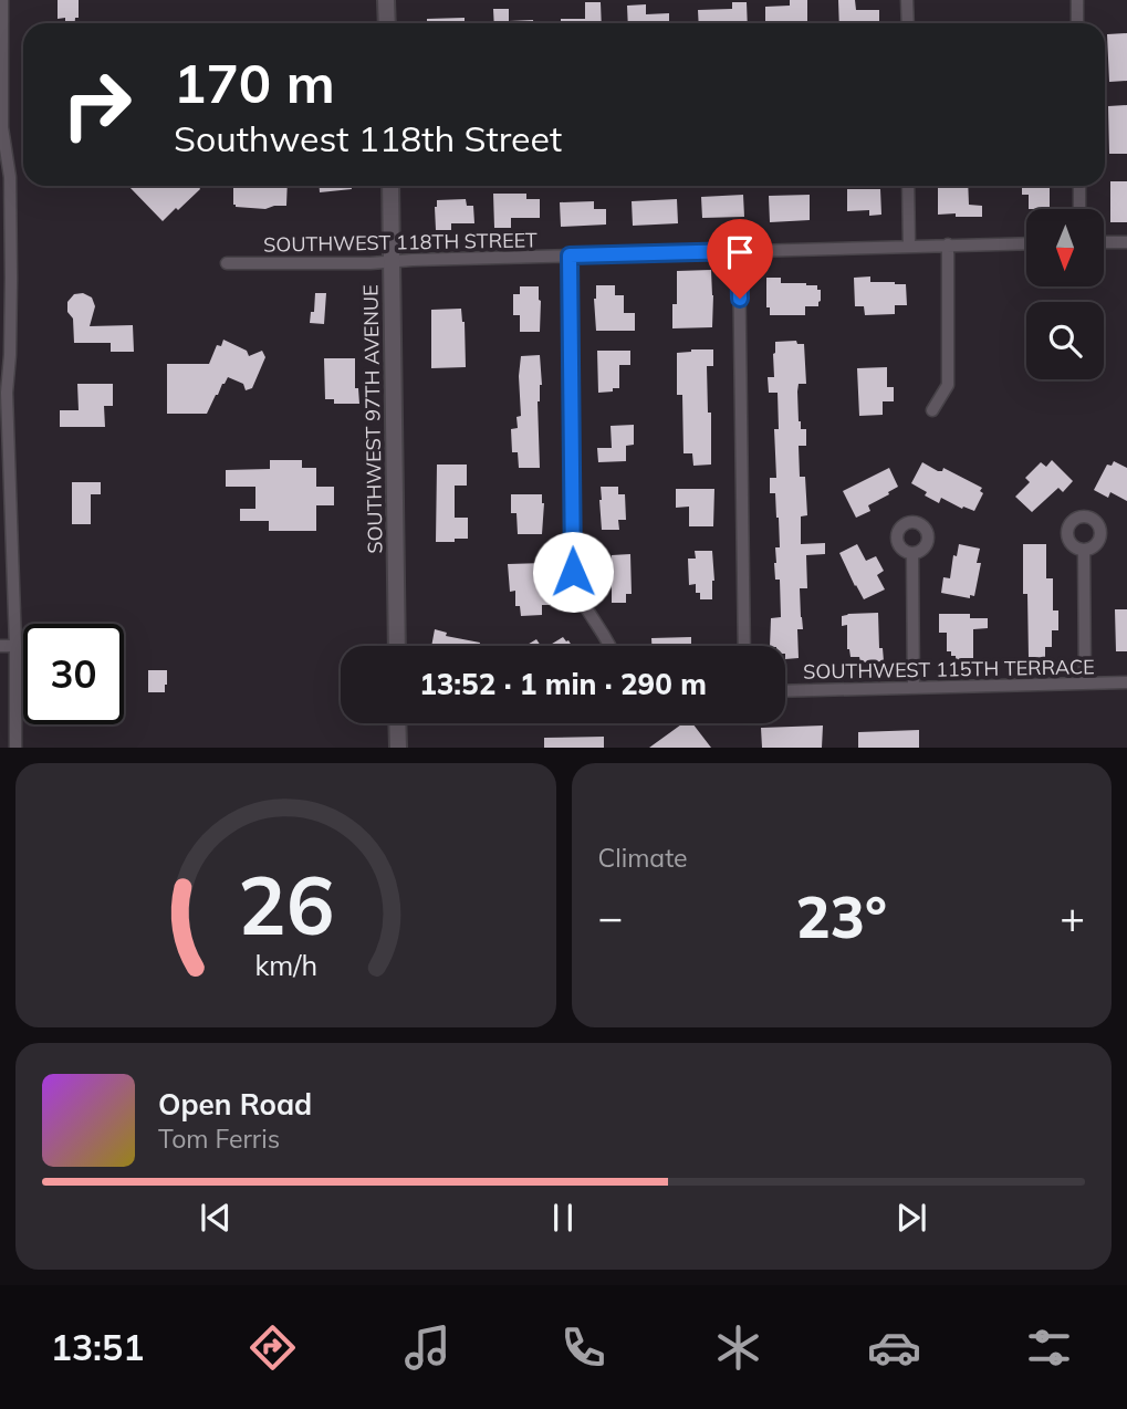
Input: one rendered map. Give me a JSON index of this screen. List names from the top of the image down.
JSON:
{
  "streets": {
    "street": ["SOUTHWEST 118TH STREET", "SOUTHWEST 97TH AVENUE", "SOUTHWEST 115TH TERRACE"]
  },
  "crossings": [
    ["SOUTHWEST 118TH STREET", "SOUTHWEST 97TH AVENUE"]
  ],
  "north": "bottom",
  "page": {
    "turn": ["170 m", "Southwest 118th Street"],
    "limit": "30",
    "trip": "13:52 · 1 min · 290 m",
    "tile": "Climate",
    "heat": ["−", "23°", "+"],
    "song": ["Open Road", "Tom Ferris"],
    "tabs": "13:51",
    "gauge": ["26", "km/h"]
  }
}
